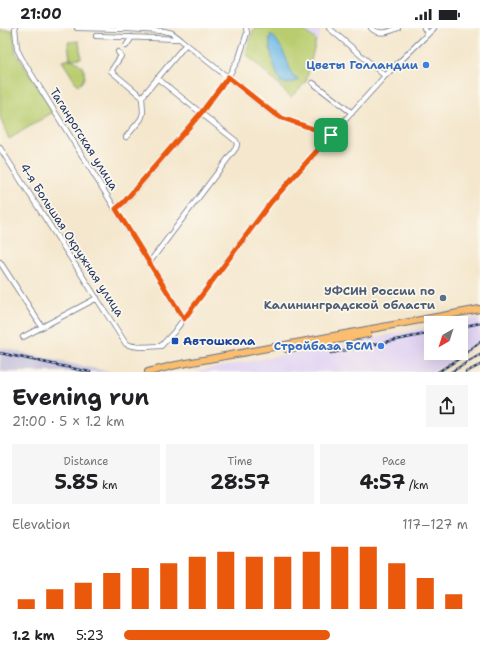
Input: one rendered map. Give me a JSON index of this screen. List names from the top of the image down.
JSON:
{
  "streets": {
    "street": ["Таганрогская улица", "4-я Большая Окружная улица"]
  },
  "crossings": [
    ["Таганрогская улица", "4-я Большая Окружная улица"]
  ],
  "places": {
    "other": ["Цветы Голландии", "УФСИН России по Калининградской области", "Стройбаза БСМ"],
    "transit": ["Автошкола"]
  },
  "north": "bottom left",
  "page": {
    "status": "21:00",
    "heading": ["Evening run", "21:00 · 5 × 1.2 km"],
    "stats": [
      ["Distance", "5.85 km"],
      ["Time", "28:57"],
      ["Pace", "4:57 /km"]
    ],
    "chart": ["Elevation", "117–127 m"],
    "list": [
      {
        "name": "1.2 km",
        "note": "5:23"
      }
    ]
  }
}
